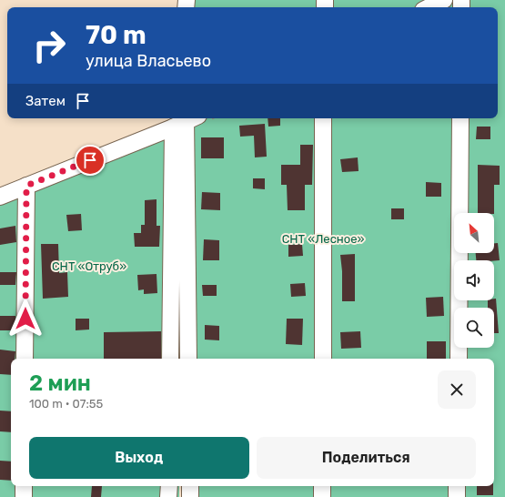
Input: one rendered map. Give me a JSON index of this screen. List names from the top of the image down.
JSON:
{
  "parks": ["СНТ «Лесное»", "СНТ «Отруб»"],
  "north": "top left",
  "page": {
    "turn": ["70 m", "улица Власьево"],
    "then": "Затем",
    "heading": ["2 мин", "100 m · 07:55"],
    "buttons": ["Выход", "Поделиться"]
  }
}
